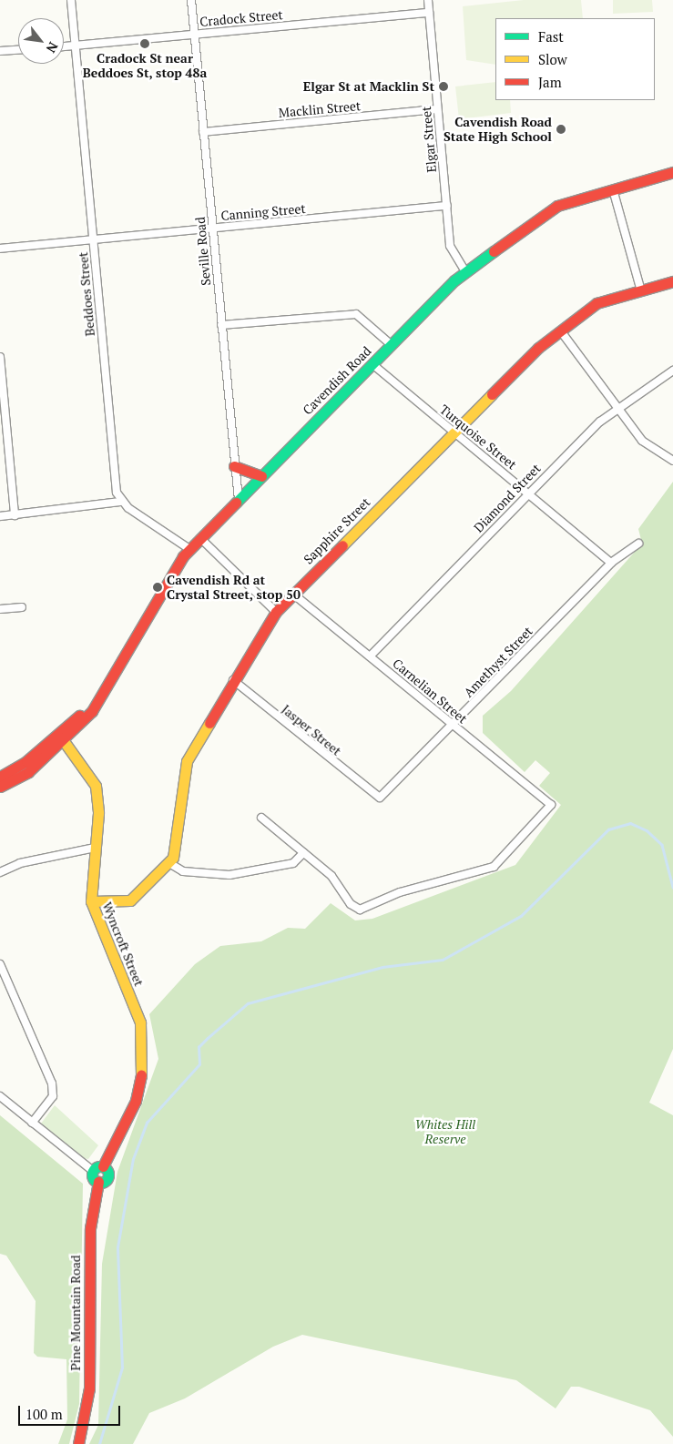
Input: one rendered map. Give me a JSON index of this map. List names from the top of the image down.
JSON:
{
  "streets": {
    "street": [
      "Cradock Street",
      "Macklin Street",
      "Elgar Street",
      "Canning Street",
      "Seville Road",
      "Beddoes Street",
      "Cavendish Road",
      "Turquoise Street",
      "Diamond Street",
      "Sapphire Street",
      "Amethyst Street",
      "Carnelian Street",
      "Jasper Street",
      "Wyncroft Street",
      "Pine Mountain Road"
    ]
  },
  "crossings": [
    ["Cradock Street", "Elgar Street"],
    ["Cradock Street", "Seville Road"],
    ["Cradock Street", "Beddoes Street"],
    ["Macklin Street", "Elgar Street"],
    ["Macklin Street", "Seville Road"],
    ["Elgar Street", "Canning Street"],
    ["Elgar Street", "Cavendish Road"],
    ["Canning Street", "Seville Road"],
    ["Canning Street", "Beddoes Street"],
    ["Seville Road", "Cavendish Road"],
    ["Cavendish Road", "Turquoise Street"],
    ["Cavendish Road", "Wyncroft Street"],
    ["Turquoise Street", "Diamond Street"],
    ["Turquoise Street", "Sapphire Street"],
    ["Turquoise Street", "Amethyst Street"],
    ["Diamond Street", "Carnelian Street"],
    ["Sapphire Street", "Carnelian Street"],
    ["Sapphire Street", "Jasper Street"],
    ["Sapphire Street", "Wyncroft Street"],
    ["Amethyst Street", "Carnelian Street"],
    ["Amethyst Street", "Jasper Street"],
    ["Wyncroft Street", "Pine Mountain Road"]
  ],
  "parks": ["Whites Hill Reserve"],
  "places": [
    "Cradock St near Beddoes St, stop 48a",
    "Elgar St at Macklin St",
    "Cavendish Road State High School",
    "Cavendish Rd at Crystal Street, stop 50"
  ],
  "legend": ["Fast", "Slow", "Jam"],
  "scale_bar": "100 m",
  "north": "bottom right"
}
